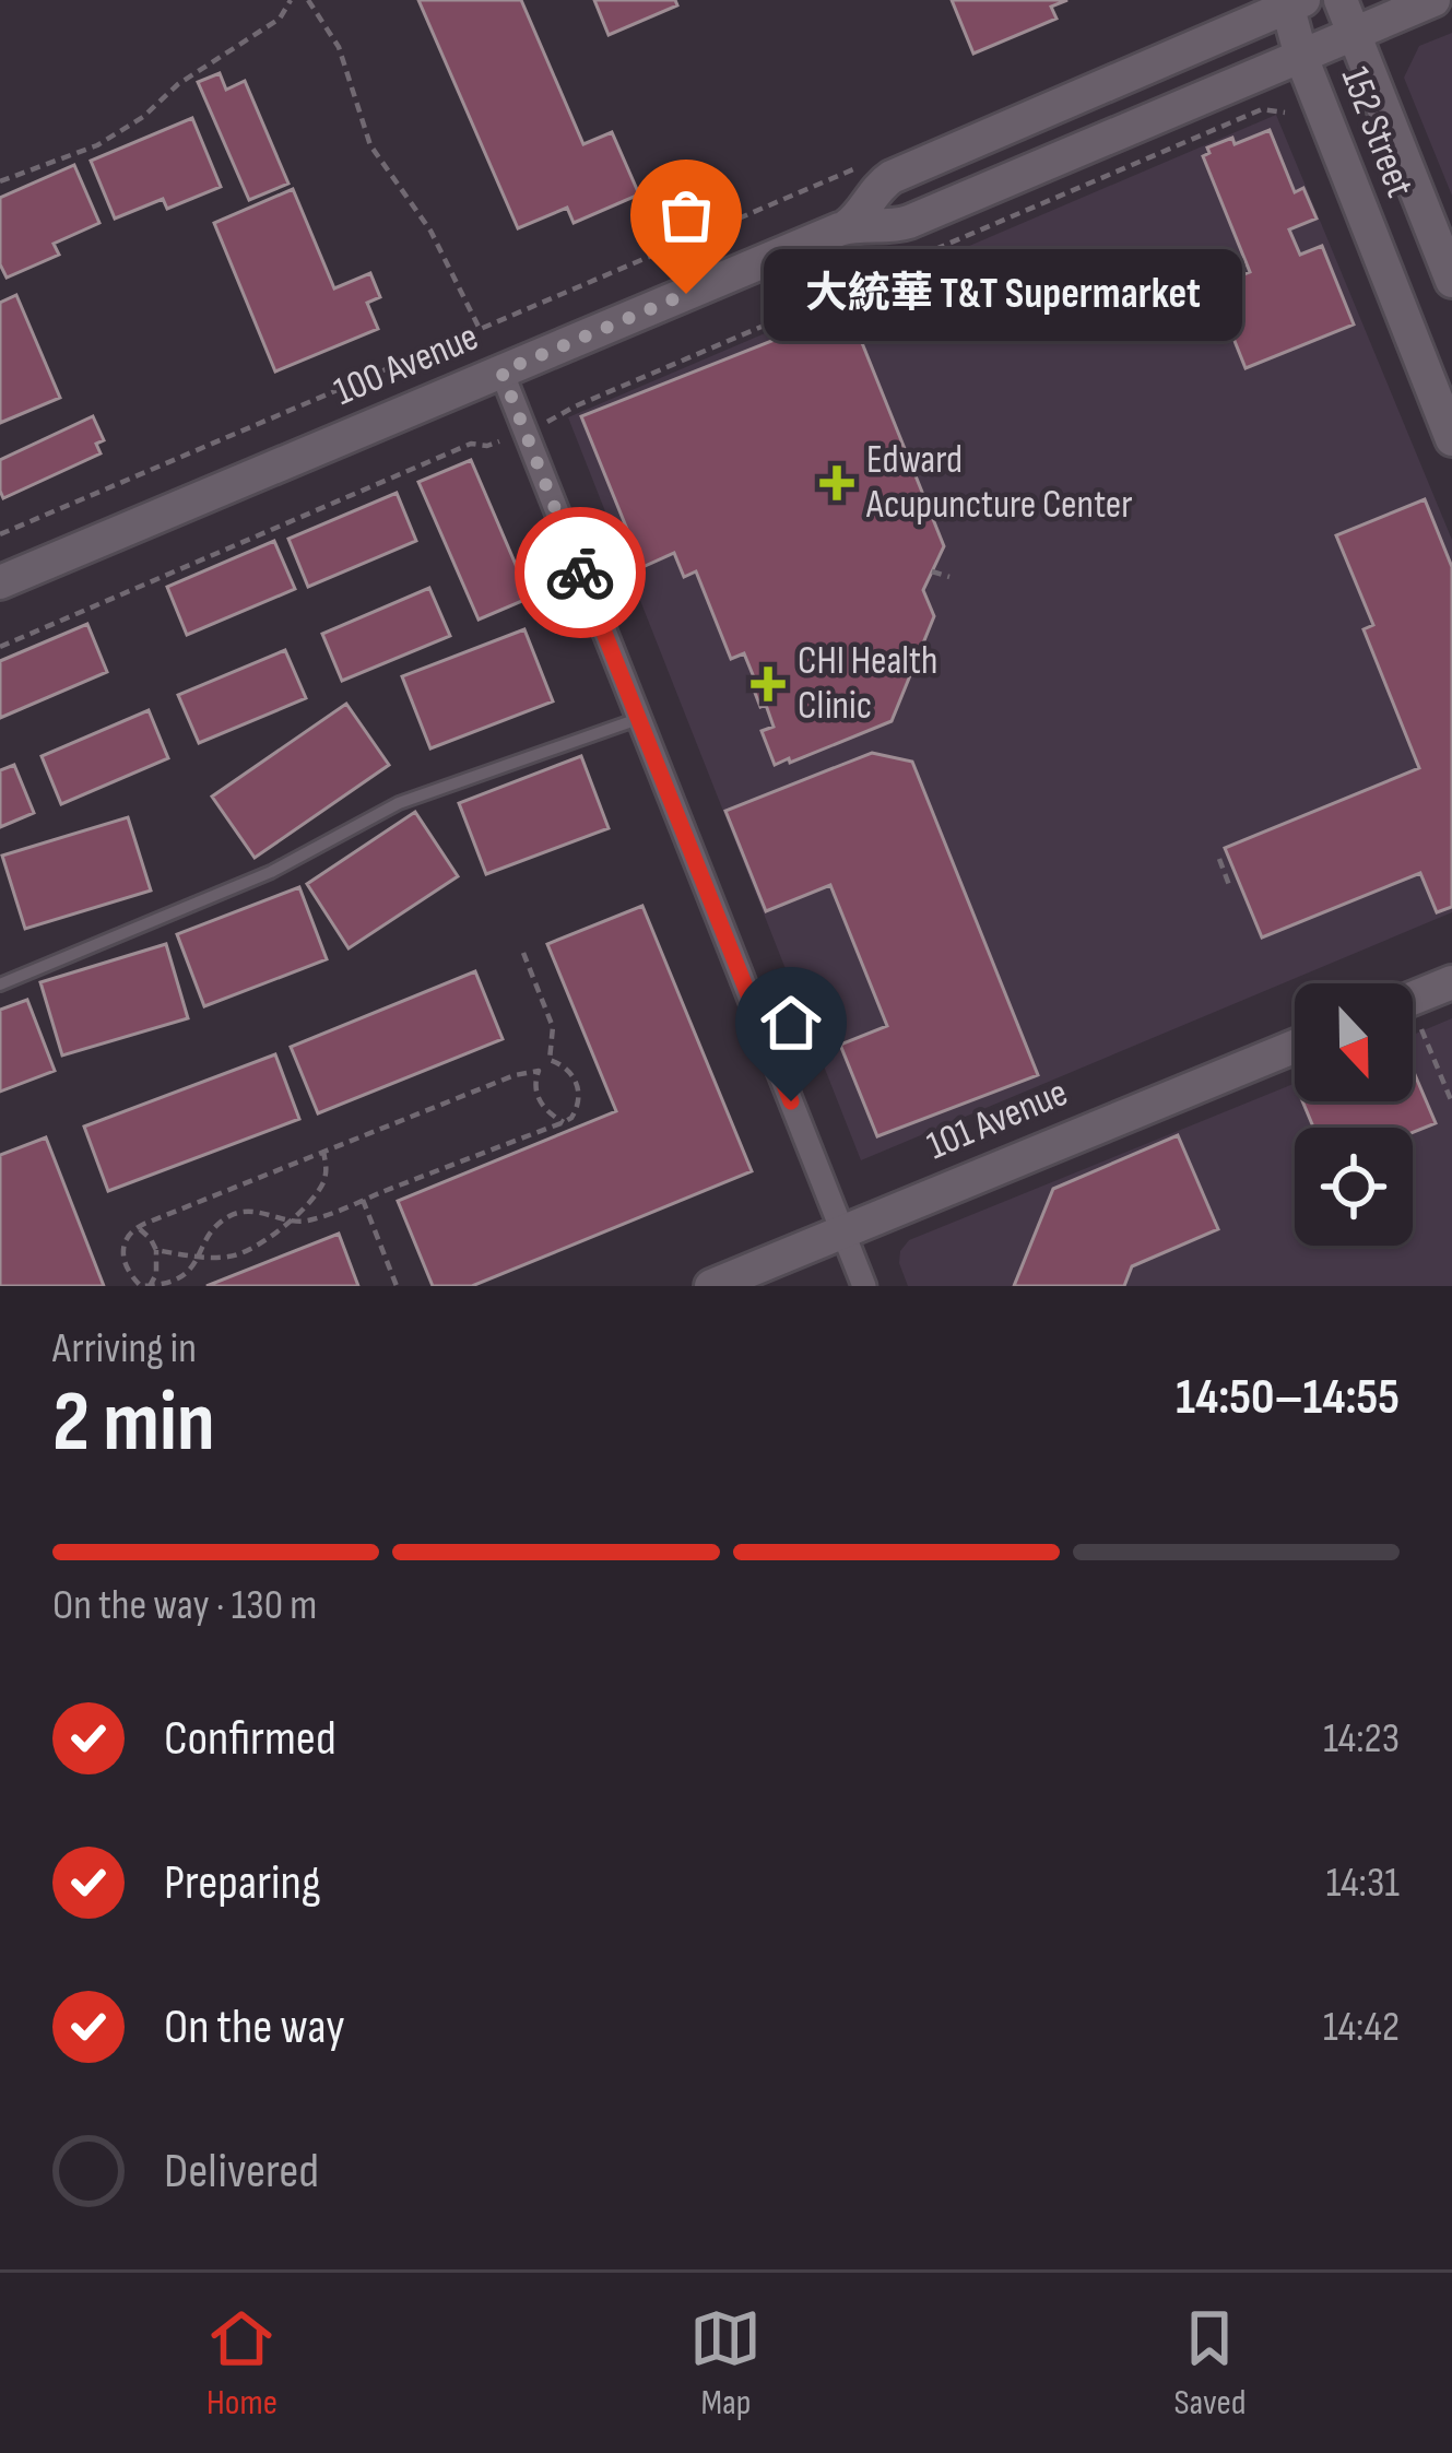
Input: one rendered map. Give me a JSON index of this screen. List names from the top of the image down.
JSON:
{
  "streets": {
    "main road": ["152 Street", "100 Avenue", "101 Avenue"]
  },
  "crossings": [
    ["152 Street", "100 Avenue"]
  ],
  "places": {
    "other": ["大統華 T&T Supermarket"],
    "health": ["Edward Acupuncture Center", "CHI Health Clinic"]
  },
  "north": "bottom",
  "page": {
    "bubble": "大統華 T&T Supermarket",
    "heading": ["2 min", "Arriving in", "14:50–14:55"],
    "bar": "On the way · 130 m",
    "list": [
      ["Confirmed", "14:23"],
      ["Preparing", "14:31"],
      ["On the way", "14:42"],
      "Delivered"
    ],
    "tabs": ["Home", "Map", "Saved"]
  }
}
